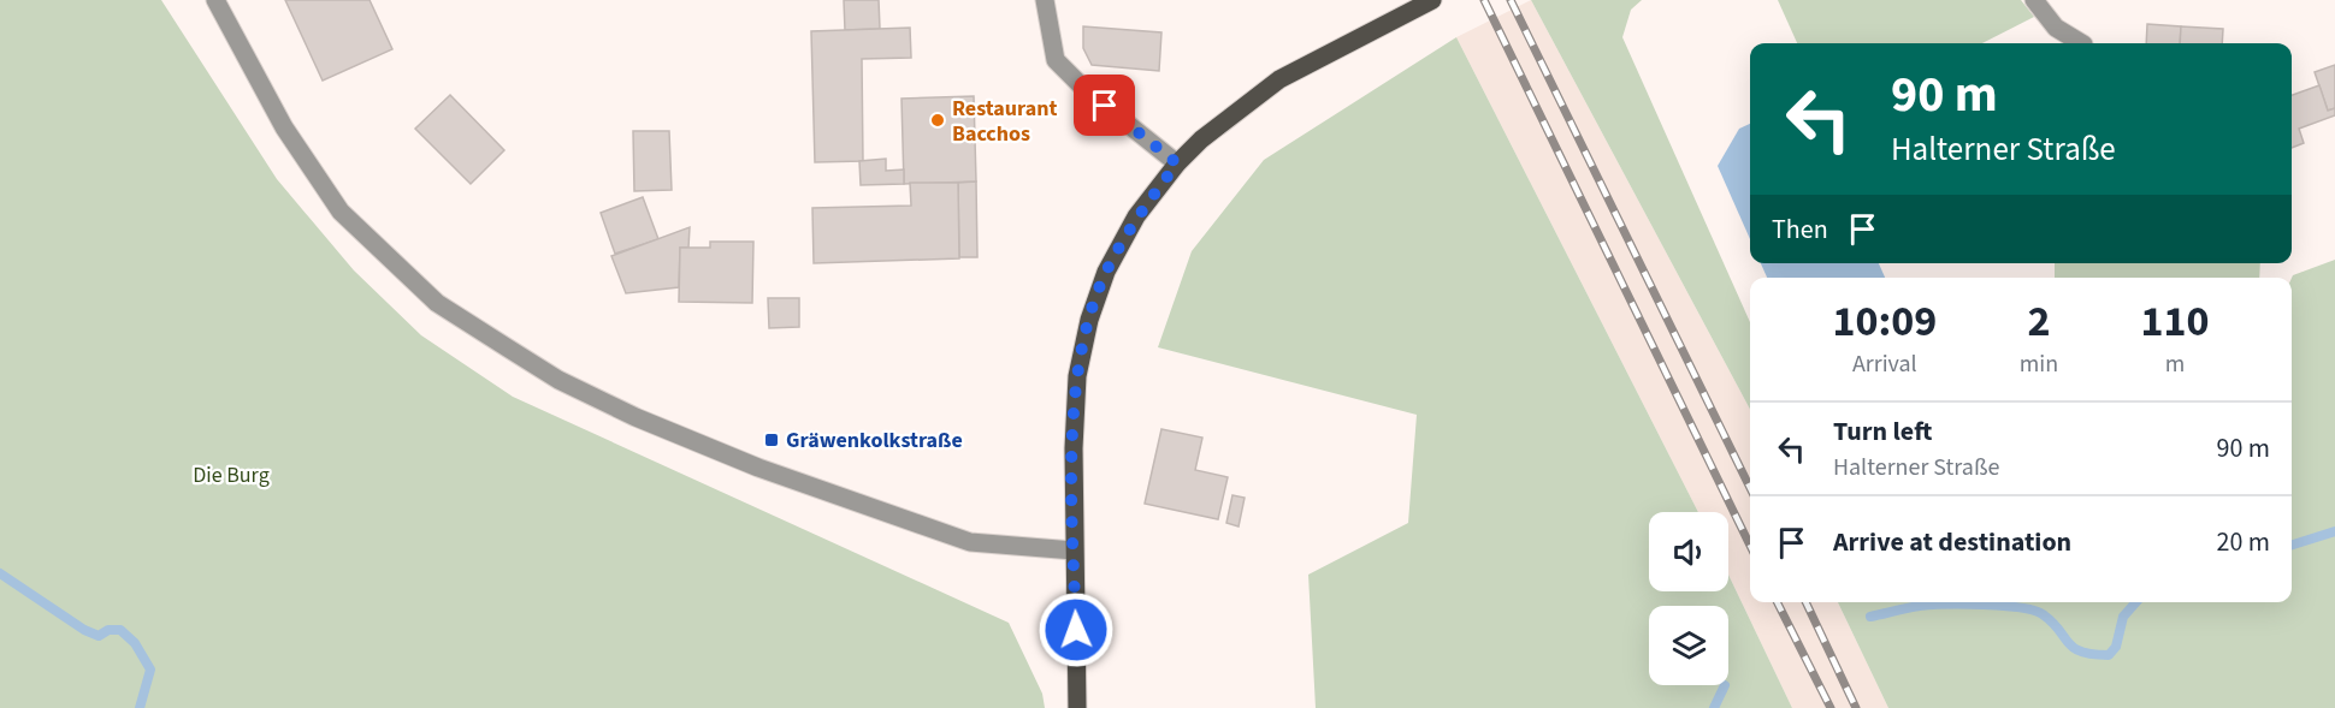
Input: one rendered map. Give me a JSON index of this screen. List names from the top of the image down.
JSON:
{
  "parks": ["Die Burg"],
  "places": {
    "other": ["Restaurant Bacchos"],
    "transit": ["Gräwenkolkstraße"]
  },
  "page": {
    "turn": ["90 m", "Halterner Straße"],
    "then": "Then",
    "eta": [
      "10:09",
      "Arrival",
      "2",
      "min",
      "110",
      "m"
    ],
    "list": [
      {
        "name": "Turn left",
        "note": "Halterner Straße",
        "value": "90 m"
      },
      {
        "name": "Arrive at destination",
        "value": "20 m"
      }
    ]
  }
}
